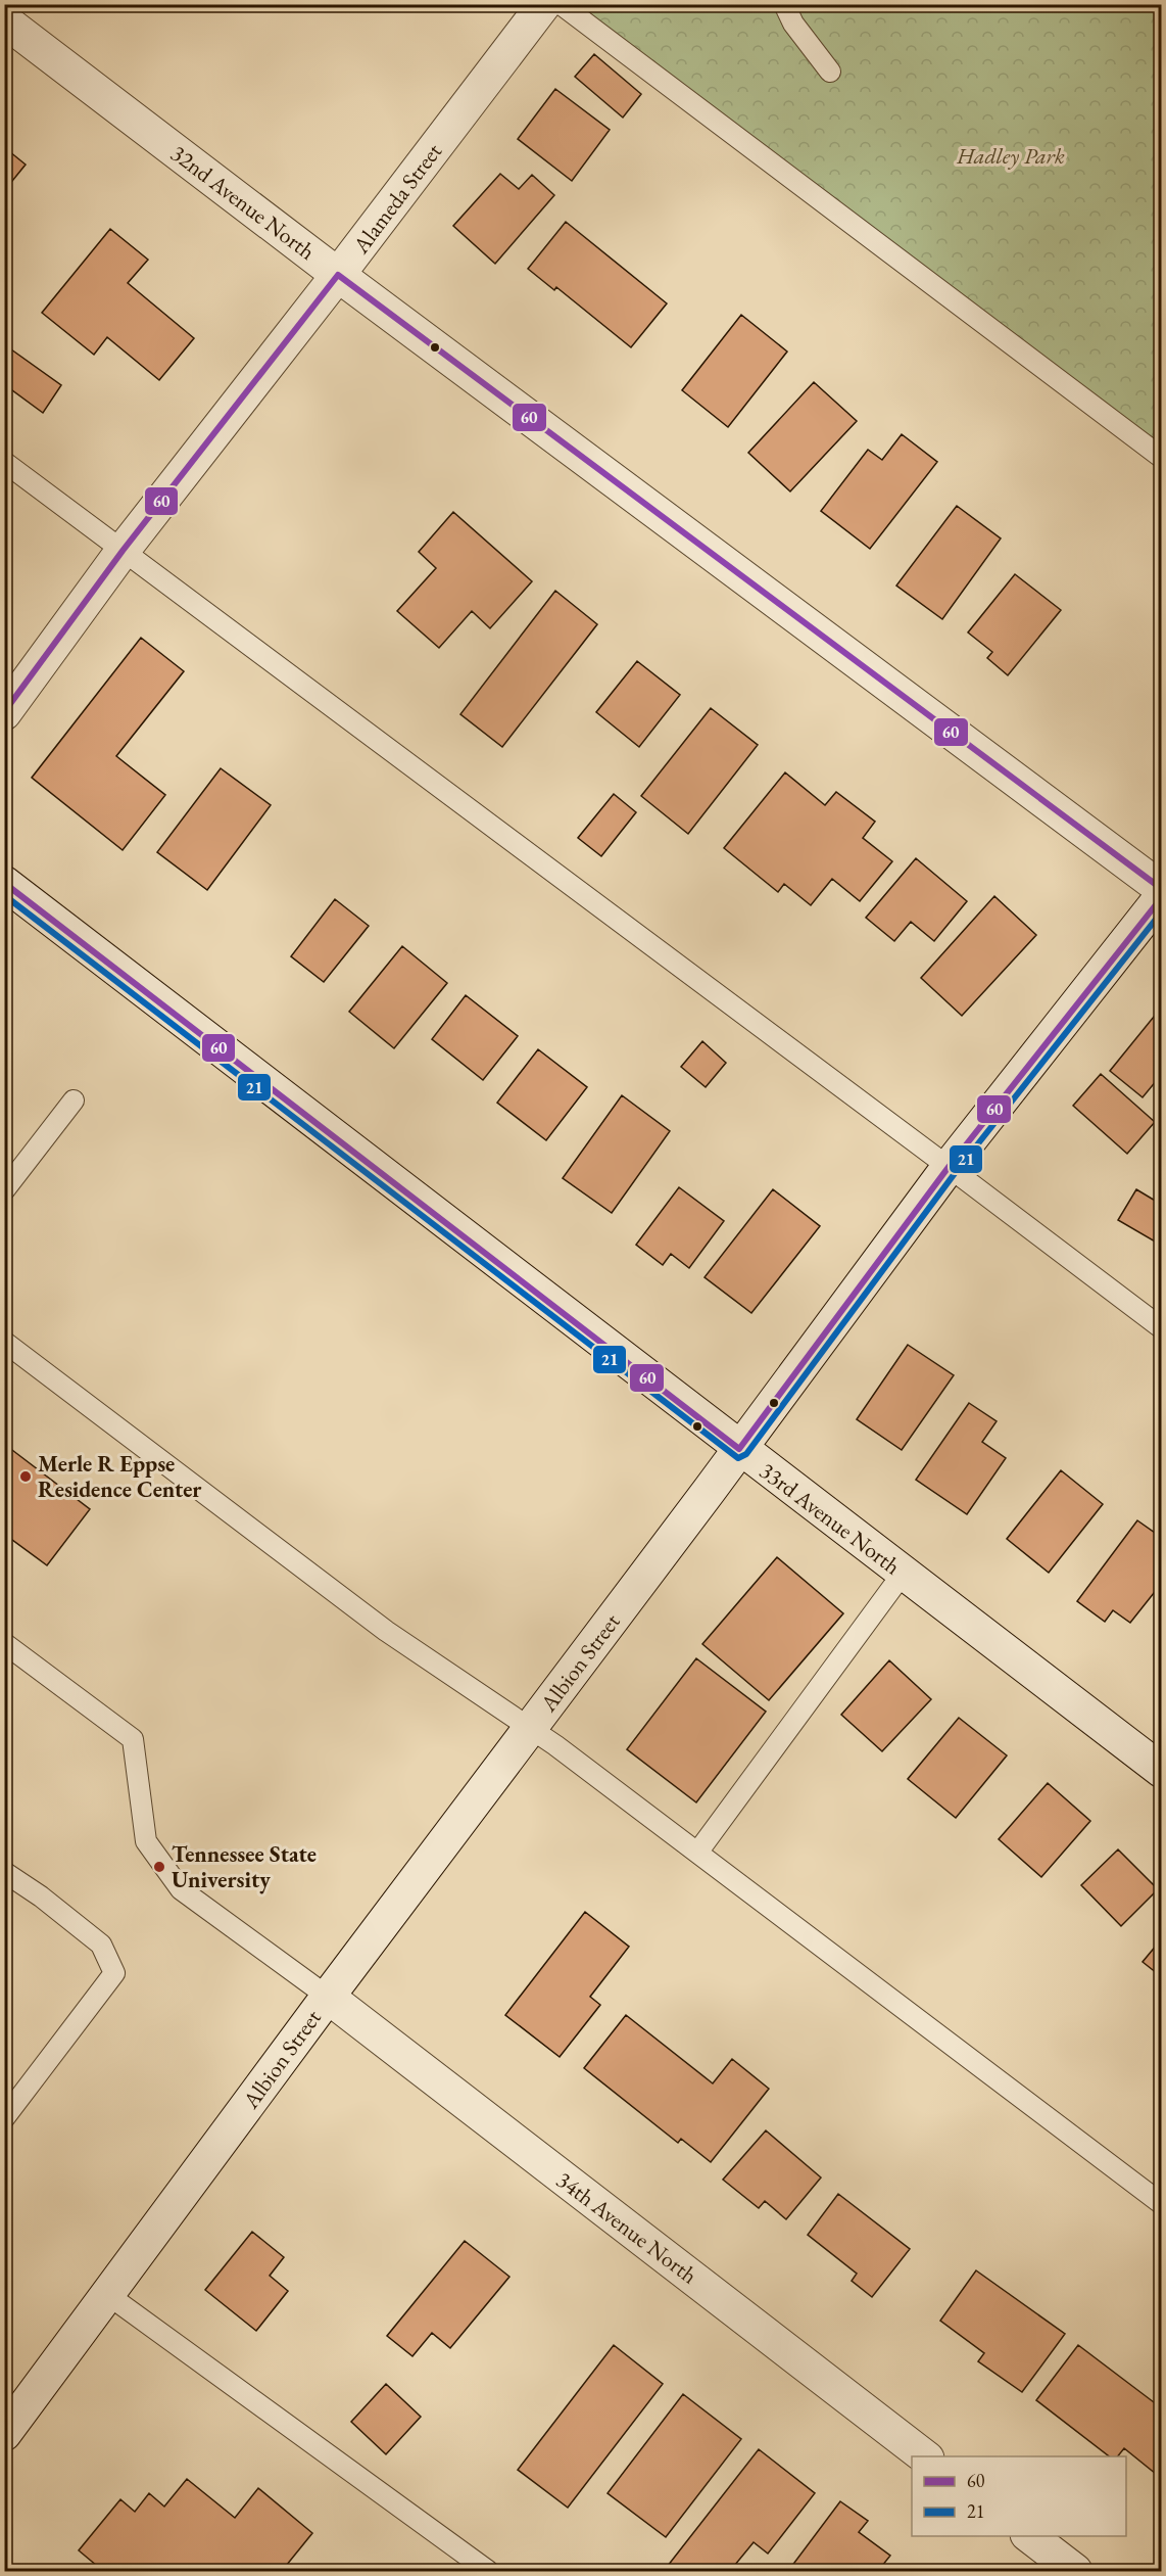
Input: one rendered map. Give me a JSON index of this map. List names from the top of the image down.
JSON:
{
  "streets": {
    "street": [
      "Alameda Street",
      "32nd Avenue North",
      "33rd Avenue North",
      "Albion Street",
      "34th Avenue North"
    ]
  },
  "crossings": [
    ["Alameda Street", "32nd Avenue North"],
    ["33rd Avenue North", "Albion Street"],
    ["Albion Street", "34th Avenue North"]
  ],
  "parks": ["Hadley Park"],
  "places": ["Merle R Eppse Residence Center", "Tennessee State University"],
  "lines": ["transit line 60", "transit line 21"],
  "legend": ["60", "21"]
}
